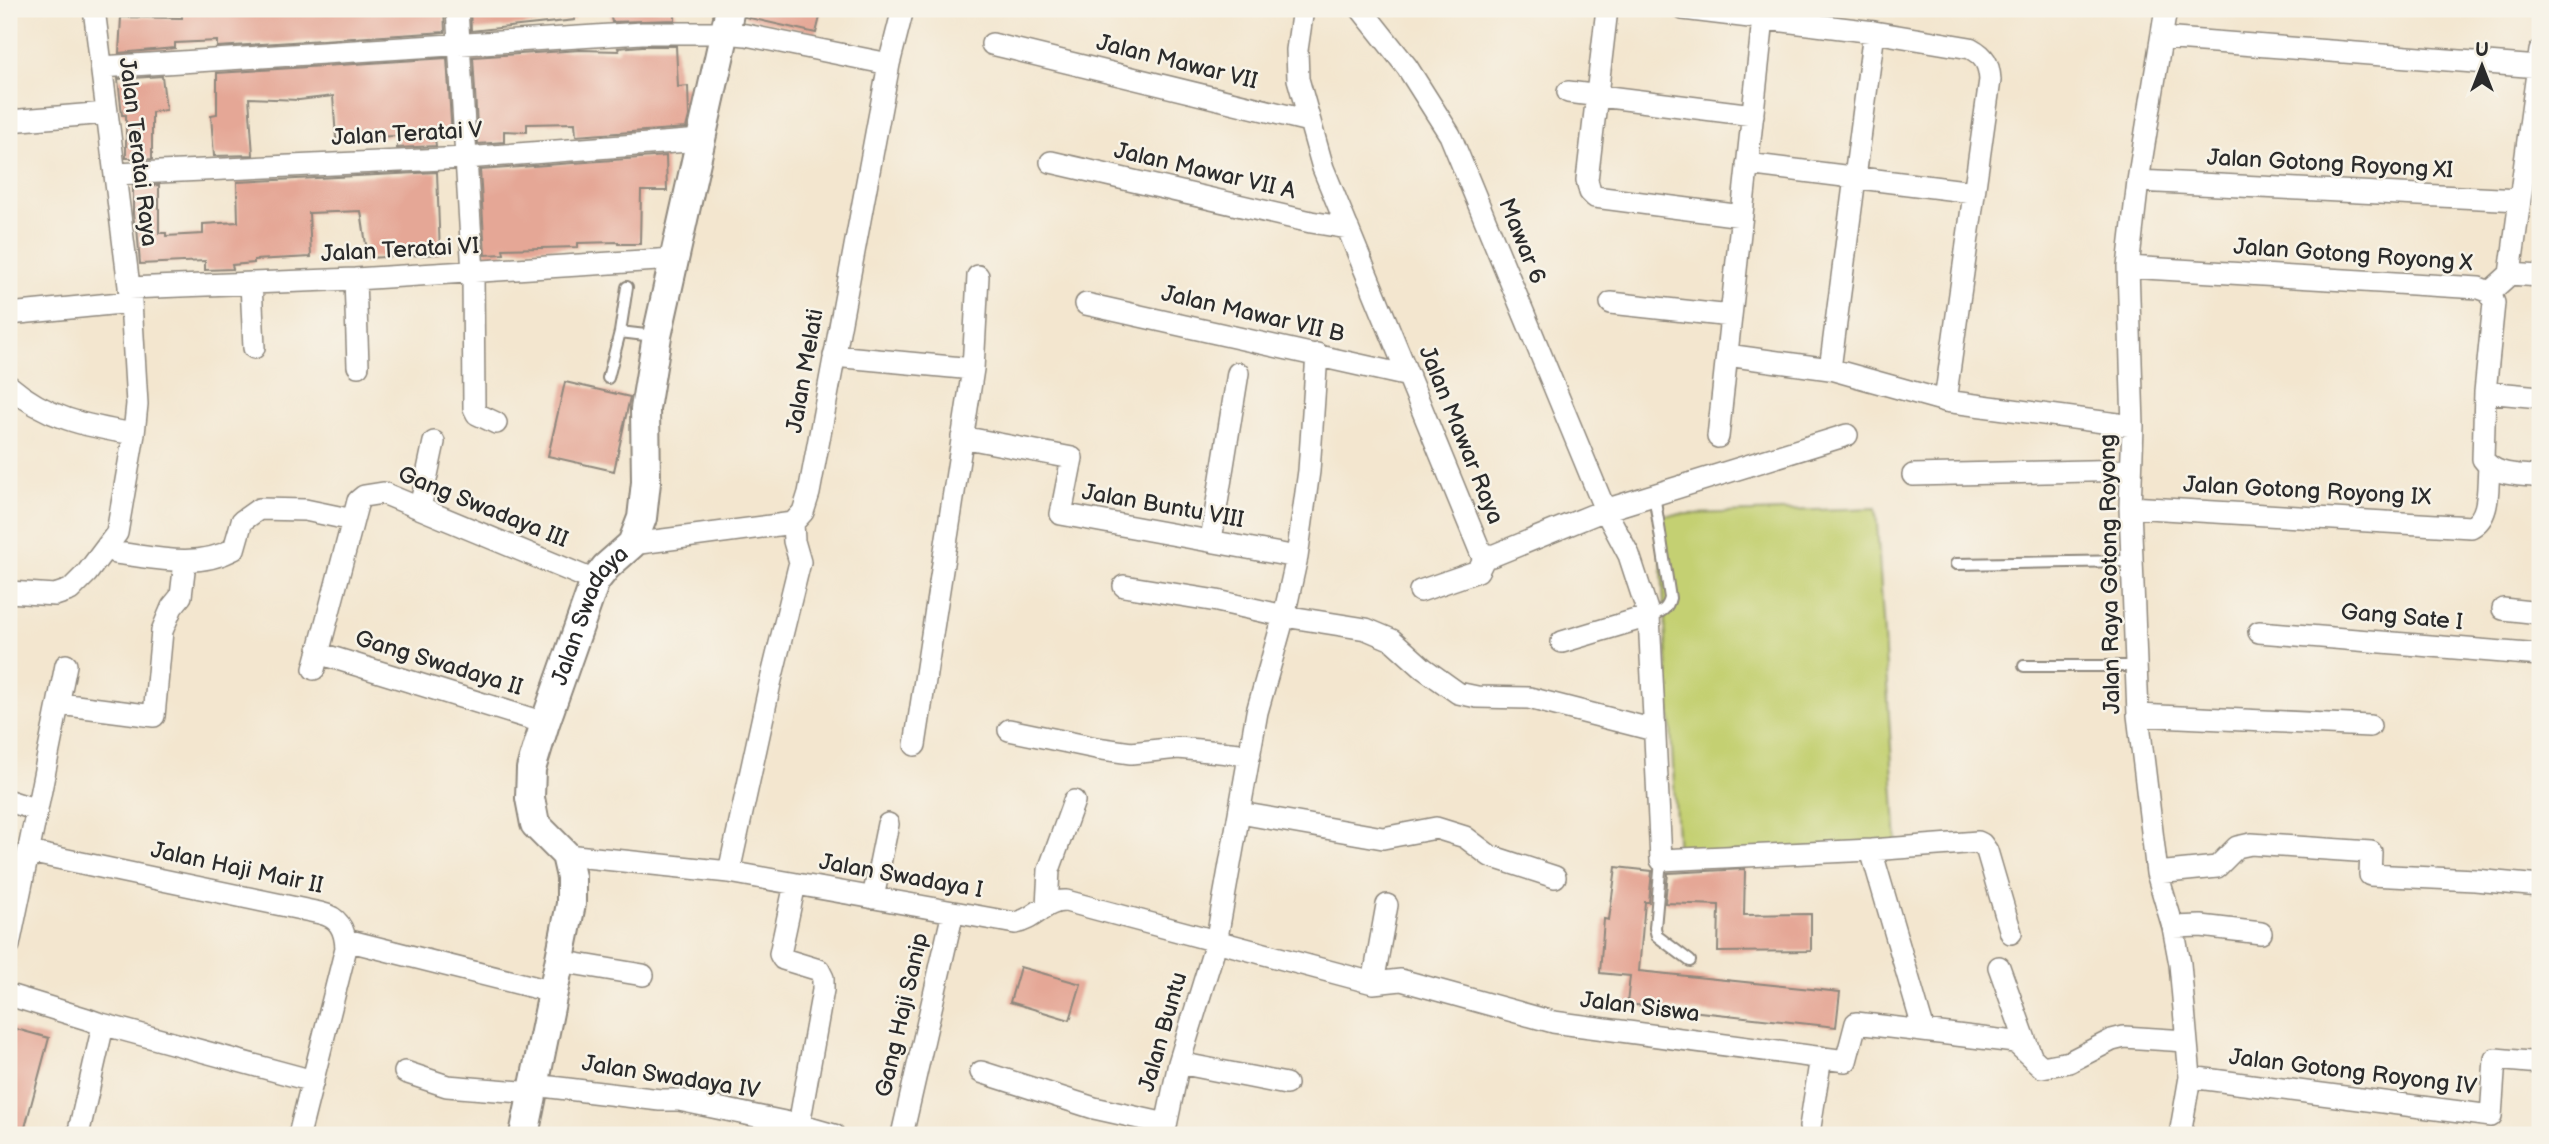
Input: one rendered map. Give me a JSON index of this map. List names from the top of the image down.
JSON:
{
  "streets": {
    "street": [
      "Jalan Mawar VII",
      "Jalan Teratai V",
      "Jalan Teratai Raya",
      "Jalan Gotong Royong XI",
      "Jalan Mawar VII A",
      "Mawar 6",
      "Jalan Teratai VI",
      "Jalan Gotong Royong X",
      "Jalan Mawar VII B",
      "Jalan Melati",
      "Jalan Mawar Raya",
      "Jalan Gotong Royong IX",
      "Jalan Buntu VIII",
      "Gang Swadaya III",
      "Jalan Raya Gotong Royong",
      "Gang Sate I",
      "Jalan Swadaya",
      "Gang Swadaya II",
      "Jalan Haji Mair II",
      "Jalan Swadaya I",
      "Jalan Siswa",
      "Gang Haji Sanip",
      "Jalan Buntu",
      "Jalan Gotong Royong IV",
      "Jalan Swadaya IV"
    ]
  },
  "crossings": [
    ["Jalan Mawar VII", "Jalan Mawar Raya"],
    ["Jalan Teratai V", "Jalan Teratai Raya"],
    ["Jalan Teratai V", "Jalan Swadaya"],
    ["Jalan Teratai Raya", "Jalan Teratai VI"],
    ["Jalan Gotong Royong XI", "Jalan Raya Gotong Royong"],
    ["Jalan Mawar VII A", "Jalan Mawar Raya"],
    ["Mawar 6", "Jalan Mawar Raya"],
    ["Jalan Teratai VI", "Jalan Swadaya"],
    ["Jalan Gotong Royong X", "Jalan Raya Gotong Royong"],
    ["Jalan Mawar VII B", "Jalan Mawar Raya"],
    ["Jalan Mawar VII B", "Jalan Buntu"],
    ["Jalan Gotong Royong IX", "Jalan Raya Gotong Royong"],
    ["Jalan Buntu VIII", "Jalan Buntu"],
    ["Gang Swadaya III", "Jalan Swadaya"],
    ["Gang Swadaya III", "Gang Swadaya II"],
    ["Jalan Raya Gotong Royong", "Jalan Siswa"],
    ["Jalan Raya Gotong Royong", "Jalan Gotong Royong IV"],
    ["Jalan Swadaya", "Gang Swadaya II"],
    ["Jalan Swadaya", "Jalan Swadaya I"],
    ["Jalan Swadaya I", "Jalan Siswa"],
    ["Jalan Swadaya I", "Gang Haji Sanip"],
    ["Jalan Swadaya I", "Jalan Buntu"],
    ["Jalan Siswa", "Jalan Buntu"]
  ],
  "north": "top"
}
